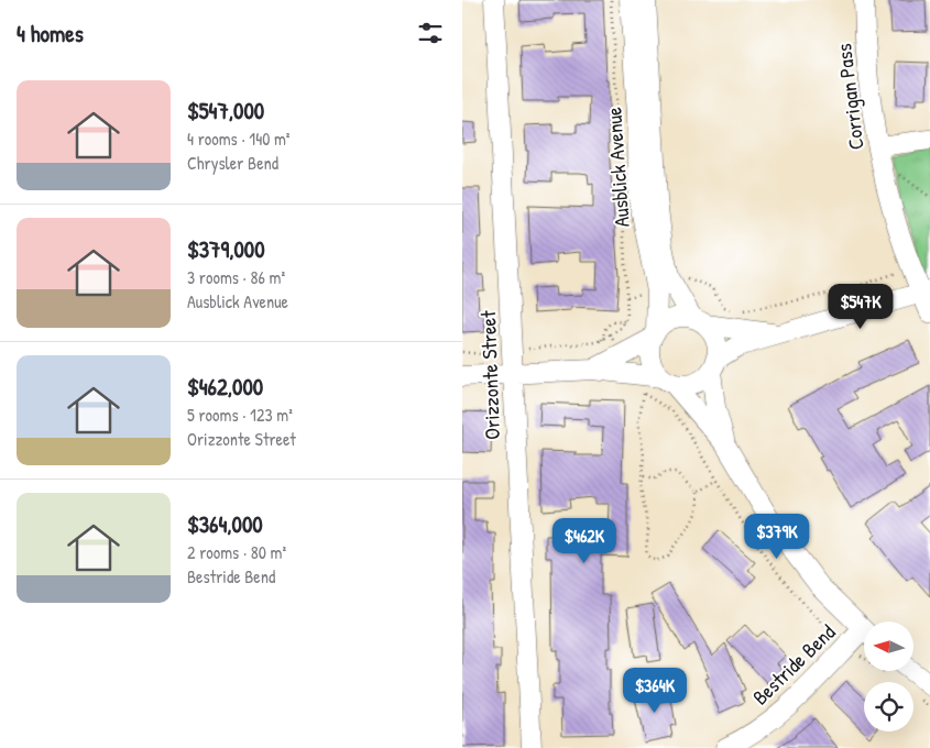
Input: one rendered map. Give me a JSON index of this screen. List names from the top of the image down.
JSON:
{
  "streets": {
    "street": [
      "Corrigan Pass",
      "Ausblick Avenue",
      "Orizzonte Street",
      "Bestride Bend"
    ]
  },
  "north": "left",
  "page": {
    "heading": "4 homes",
    "list": [
      {
        "name": "$547,000",
        "note": "4 rooms · 140 m² · Chrysler Bend"
      },
      {
        "name": "$379,000",
        "note": "3 rooms · 86 m² · Ausblick Avenue"
      },
      {
        "name": "$462,000",
        "note": "5 rooms · 123 m² · Orizzonte Street"
      },
      {
        "name": "$364,000",
        "note": "2 rooms · 80 m² · Bestride Bend"
      }
    ],
    "price": [
      "$547K",
      "$379K",
      "$462K",
      "$364K"
    ]
  }
}
